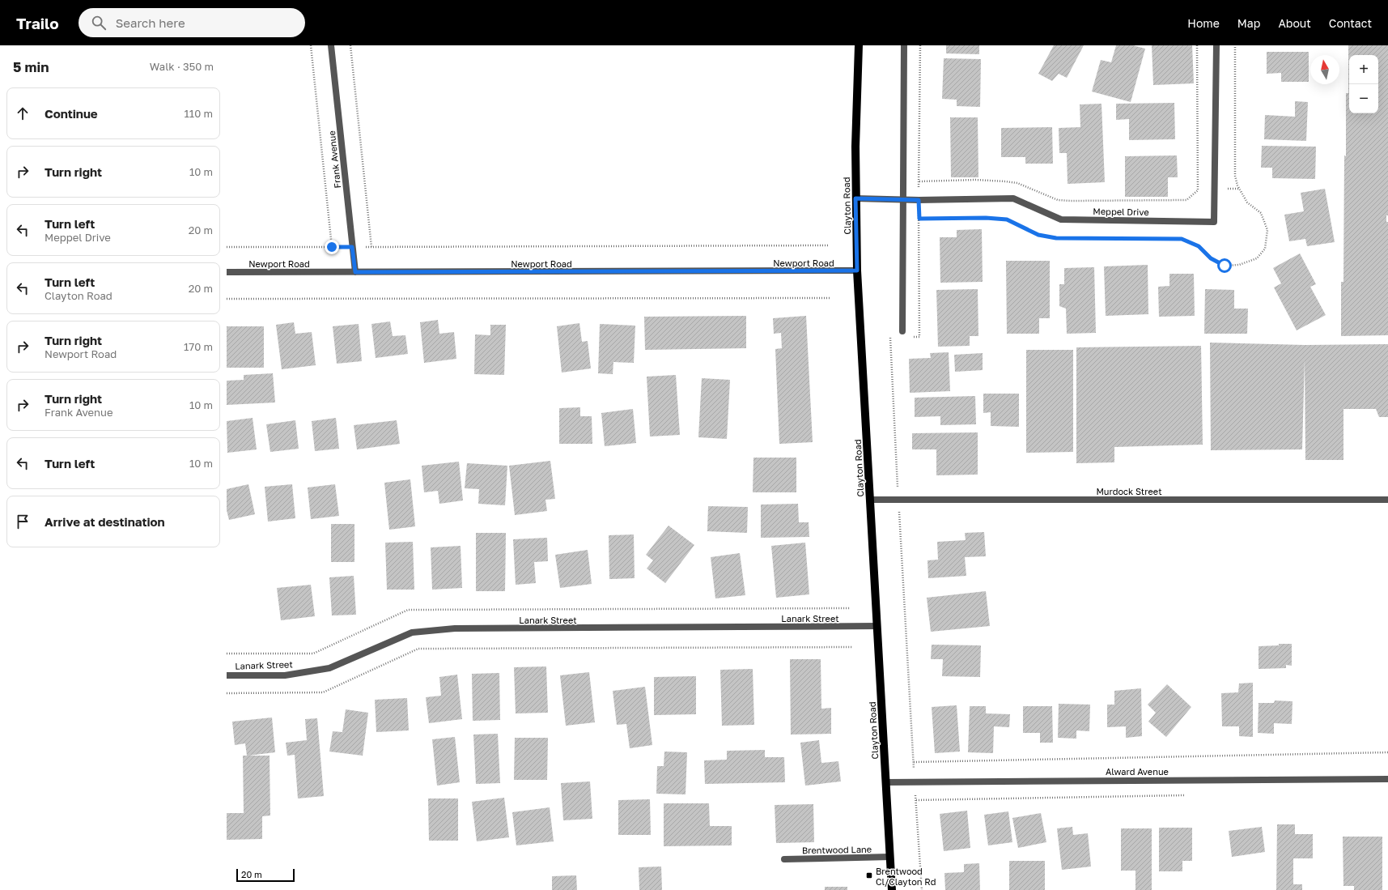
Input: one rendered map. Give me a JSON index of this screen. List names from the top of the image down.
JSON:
{
  "streets": {
    "main road": ["Clayton Road"],
    "street": [
      "Frank Avenue",
      "Meppel Drive",
      "Newport Road",
      "Murdock Street",
      "Lanark Street",
      "Alward Avenue",
      "Brentwood Lane"
    ]
  },
  "crossings": [
    ["Frank Avenue", "Newport Road"],
    ["Clayton Road", "Meppel Drive"],
    ["Clayton Road", "Newport Road"],
    ["Clayton Road", "Murdock Street"],
    ["Clayton Road", "Lanark Street"],
    ["Clayton Road", "Alward Avenue"],
    ["Clayton Road", "Brentwood Lane"]
  ],
  "places": {
    "transit": ["Brentwood Cl/Clayton Rd"]
  },
  "scale_bar": "20 m",
  "north": "top",
  "page": {
    "header": "Trailo",
    "search": "Search here",
    "nav": [
      "Home",
      "Map",
      "About",
      "Contact"
    ],
    "heading": ["5 min", "Walk · 350 m"],
    "map_buttons": ["+", "−"],
    "list": [
      ["Continue", "110 m"],
      ["Turn right", "10 m"],
      ["Turn left", "Meppel Drive", "20 m"],
      ["Turn left", "Clayton Road", "20 m"],
      ["Turn right", "Newport Road", "170 m"],
      ["Turn right", "Frank Avenue", "10 m"],
      ["Turn left", "10 m"],
      "Arrive at destination"
    ],
    "scale": "20 m"
  }
}
